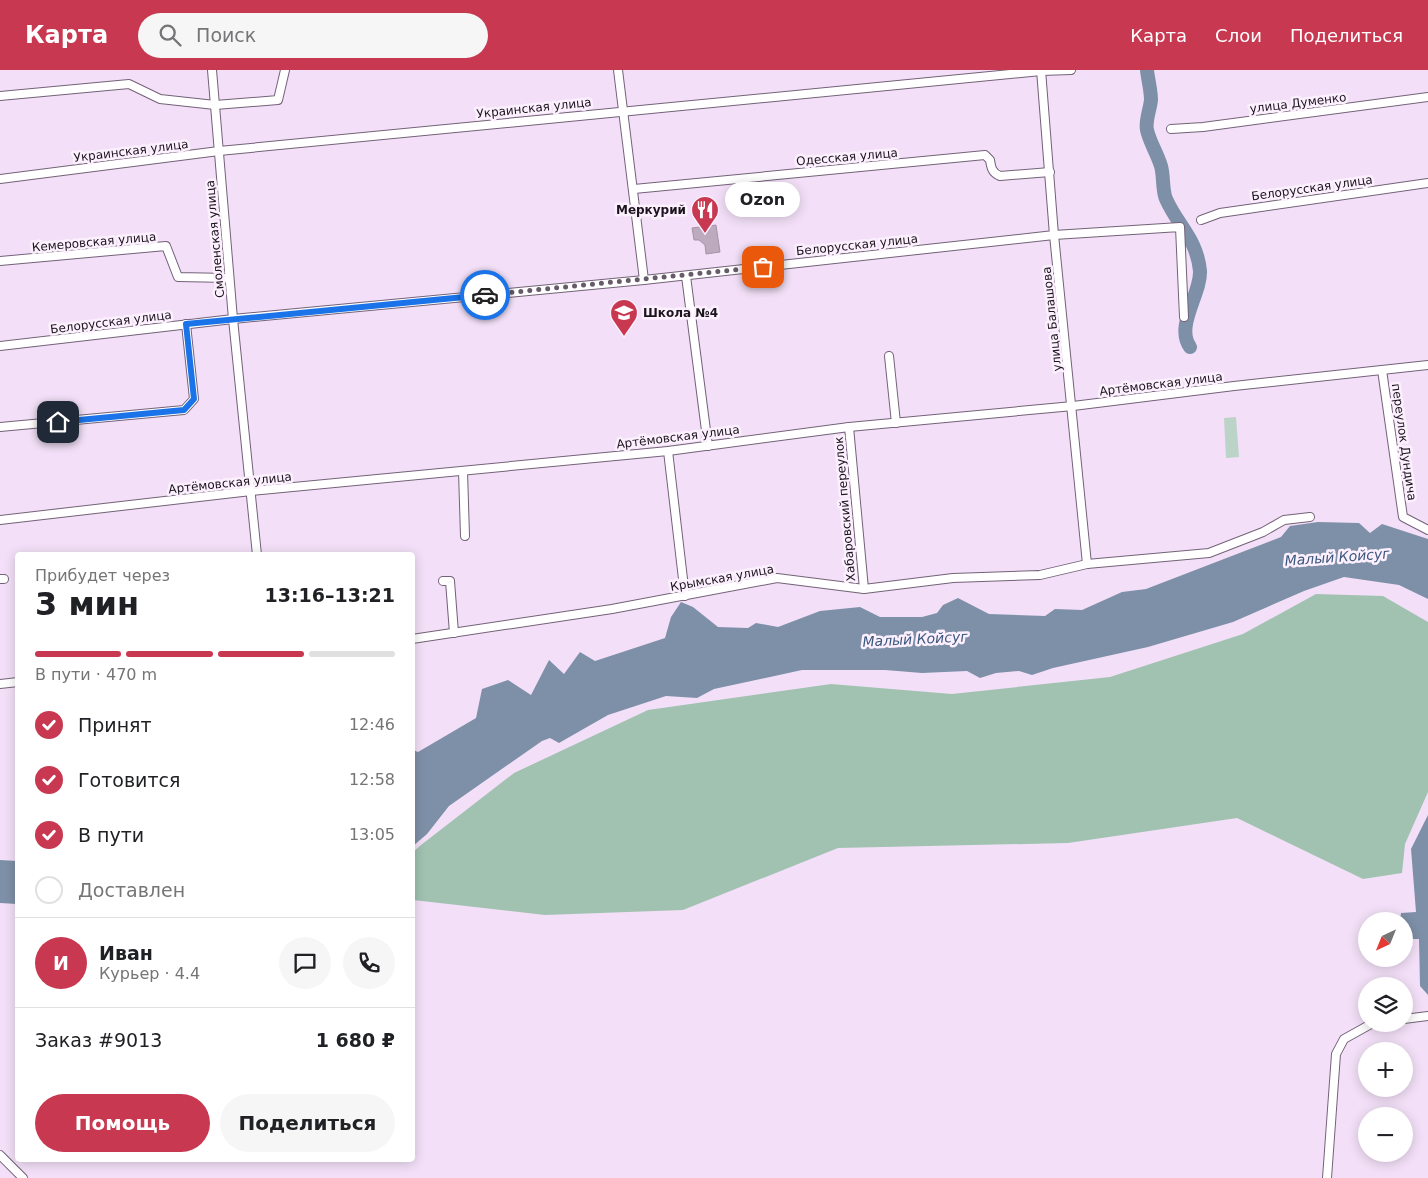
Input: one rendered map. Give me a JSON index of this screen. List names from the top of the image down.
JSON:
{
  "streets": {
    "street": [
      "улица Думенко",
      "Украинская улица",
      "Одесская улица",
      "Белорусская улица",
      "Смоленская улица",
      "Кемеровская улица",
      "улица Балашова",
      "Артёмовская улица",
      "переулок Дундича",
      "Хабаровский переулок",
      "Крымская улица"
    ]
  },
  "crossings": [
    ["Украинская улица", "Смоленская улица"],
    ["Украинская улица", "улица Балашова"],
    ["Одесская улица", "улица Балашова"],
    ["Белорусская улица", "Смоленская улица"],
    ["Белорусская улица", "улица Балашова"],
    ["Смоленская улица", "Кемеровская улица"],
    ["Смоленская улица", "Артёмовская улица"],
    ["улица Балашова", "Артёмовская улица"],
    ["улица Балашова", "Крымская улица"],
    ["Артёмовская улица", "переулок Дундича"],
    ["Артёмовская улица", "Хабаровский переулок"],
    ["Хабаровский переулок", "Крымская улица"]
  ],
  "water": ["Малый Койсуг"],
  "places": {
    "restaurant": ["Меркурий"],
    "other": ["Ozon"],
    "school or university": ["Школа №4"]
  },
  "north": "bottom left",
  "page": {
    "header": "Карта",
    "search": "Поиск",
    "nav": ["Карта", "Слои", "Поделиться"],
    "bubble": "Ozon",
    "heading": ["3 мин", "Прибудет через", "13:16–13:21"],
    "panel": [
      "Иван",
      "Курьер · 4.4",
      "Заказ #9013",
      "1 680 ₽"
    ],
    "bar": "В пути · 470 m",
    "list": [
      ["Принят", "12:46"],
      ["Готовится", "12:58"],
      ["В пути", "13:05"],
      "Доставлен"
    ],
    "map_buttons": ["+", "−"],
    "round": "И",
    "buttons": ["Помощь", "Поделиться"]
  }
}
